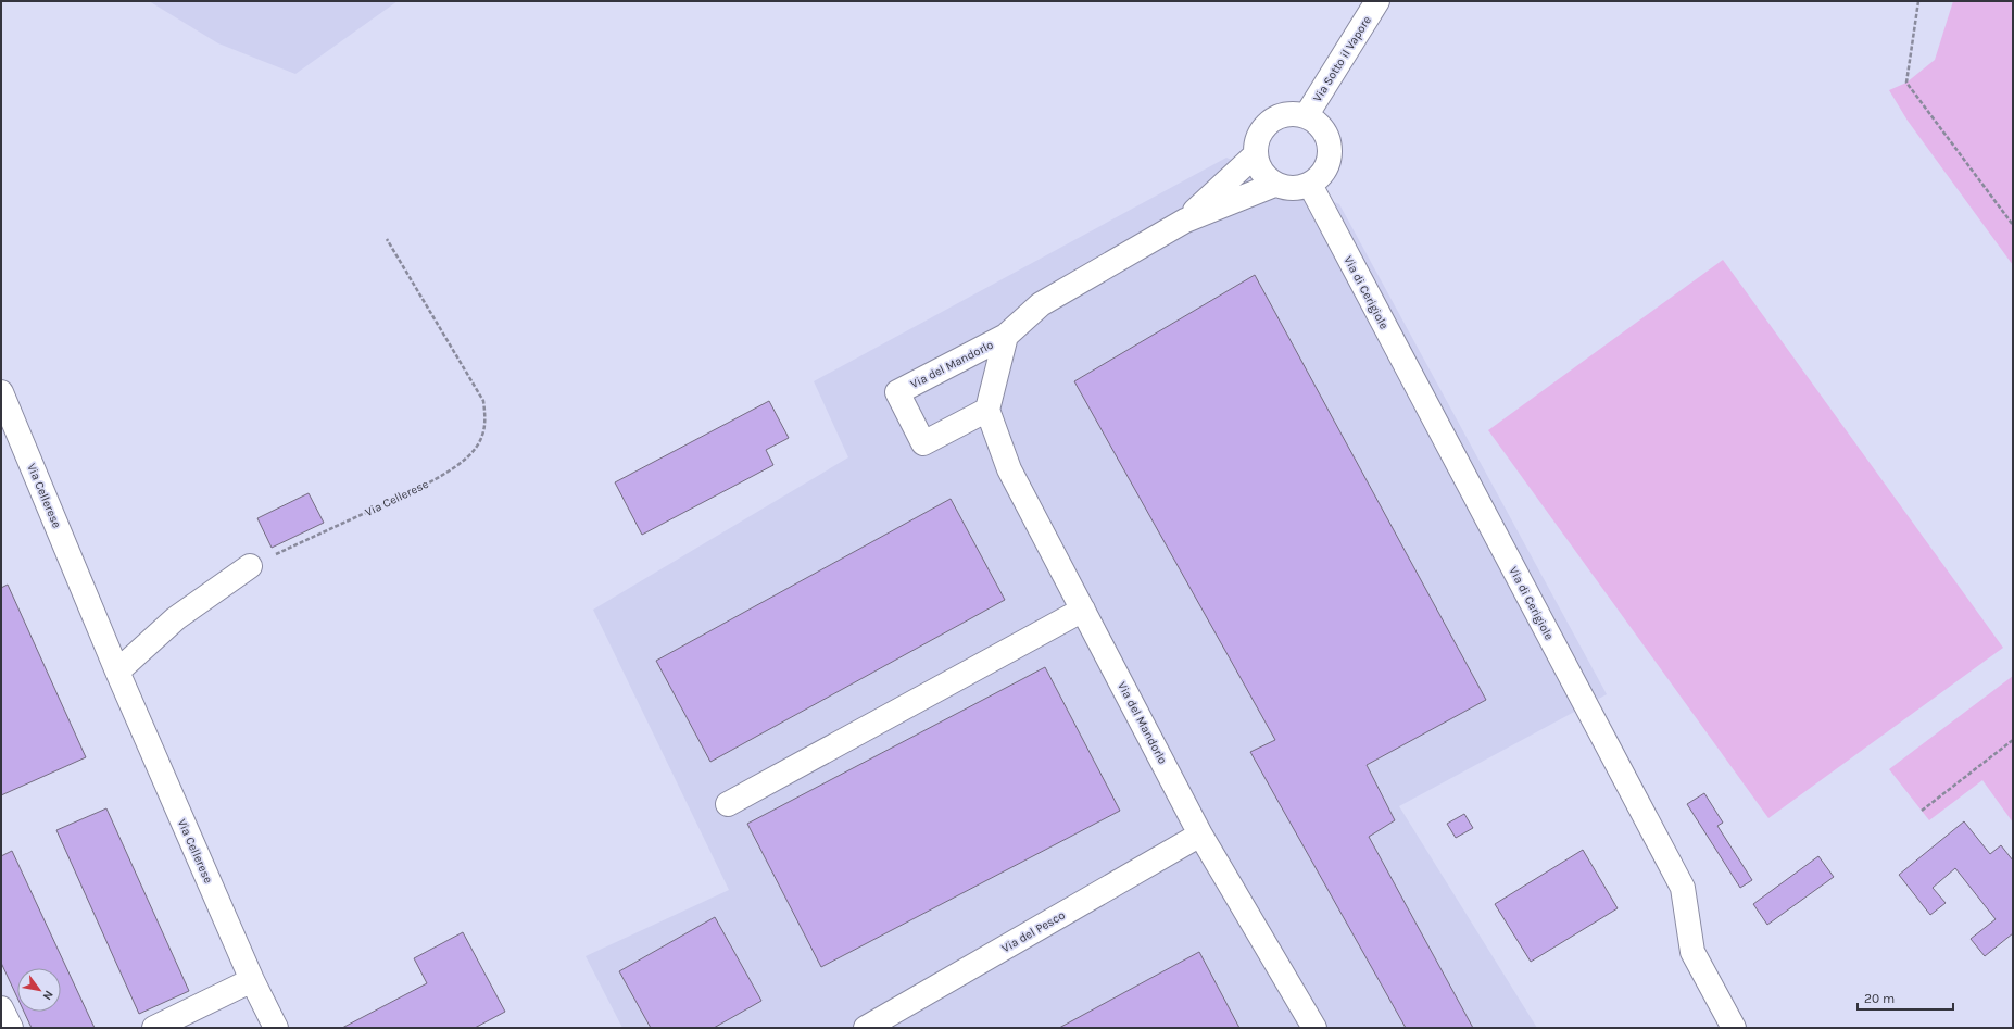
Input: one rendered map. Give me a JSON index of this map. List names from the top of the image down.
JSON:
{
  "streets": {
    "street": [
      "Via Sotto il Vapore",
      "Via di Cerigiole",
      "Via del Mandorlo",
      "Via Cellerese",
      "Via del Pesco"
    ]
  },
  "crossings": [
    ["Via Sotto il Vapore", "Via di Cerigiole"],
    ["Via Sotto il Vapore", "Via del Mandorlo"],
    ["Via di Cerigiole", "Via del Mandorlo"],
    ["Via del Mandorlo", "Via del Pesco"]
  ],
  "scale_bar": "20 m",
  "north": "bottom right"
}
